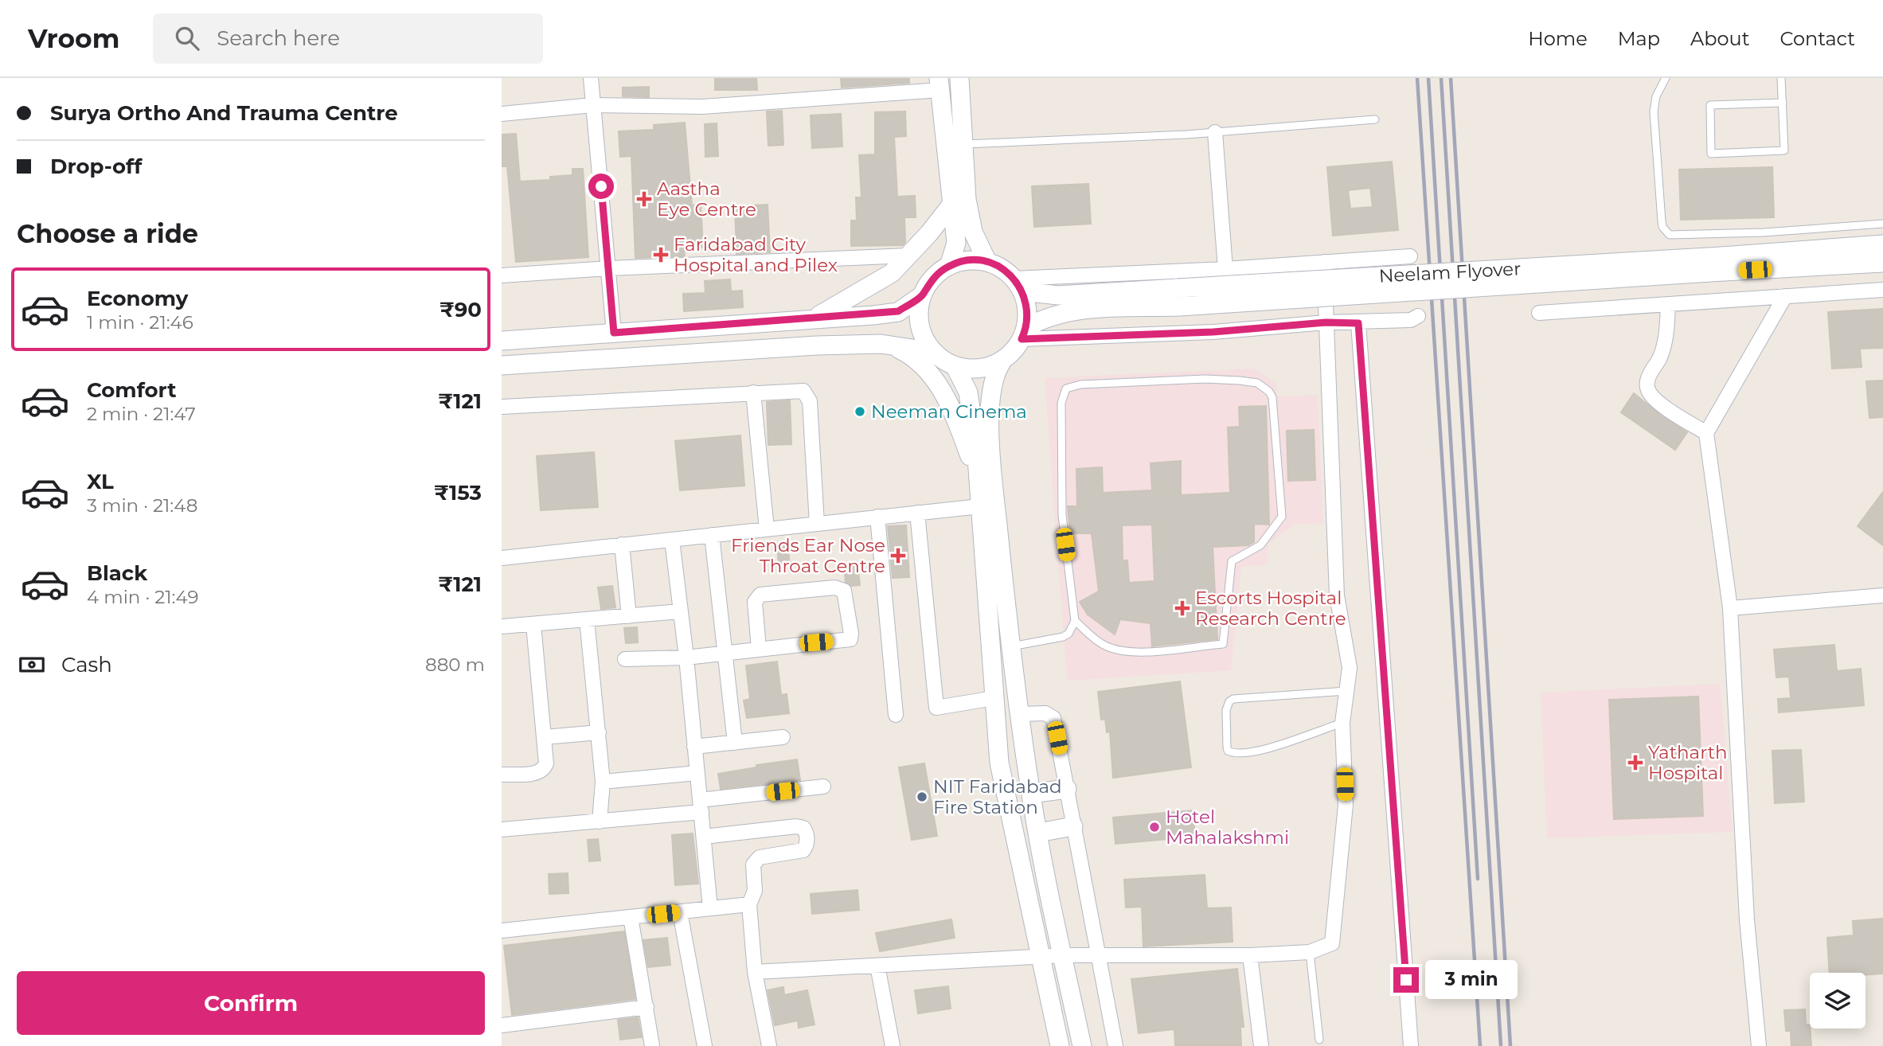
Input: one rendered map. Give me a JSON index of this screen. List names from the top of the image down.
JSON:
{
  "streets": {
    "street": ["Neelam Flyover"]
  },
  "places": {
    "health": [
      "Aastha Eye Centre",
      "Faridabad City Hospital and Pilex",
      "Friends Ear Nose Throat Centre",
      "Escorts Hospital Research Centre",
      "Yatharth Hospital"
    ],
    "other": ["Neeman Cinema", "NIT Faridabad Fire Station", "Hotel Mahalakshmi"]
  },
  "page": {
    "header": "Vroom",
    "search": "Search here",
    "nav": [
      "Home",
      "Map",
      "About",
      "Contact"
    ],
    "banner": ["Surya Ortho And Trauma Centre", "Drop-off"],
    "heading": "Choose a ride",
    "list": [
      {
        "name": "Economy",
        "note": "1 min · 21:46",
        "value": "₹90"
      },
      {
        "name": "Comfort",
        "note": "2 min · 21:47",
        "value": "₹121"
      },
      {
        "name": "XL",
        "note": "3 min · 21:48",
        "value": "₹153"
      },
      {
        "name": "Black",
        "note": "4 min · 21:49",
        "value": "₹121"
      }
    ],
    "pay": ["Cash", "880 m"],
    "buttons": "Confirm",
    "bubble": "3 min"
  }
}
